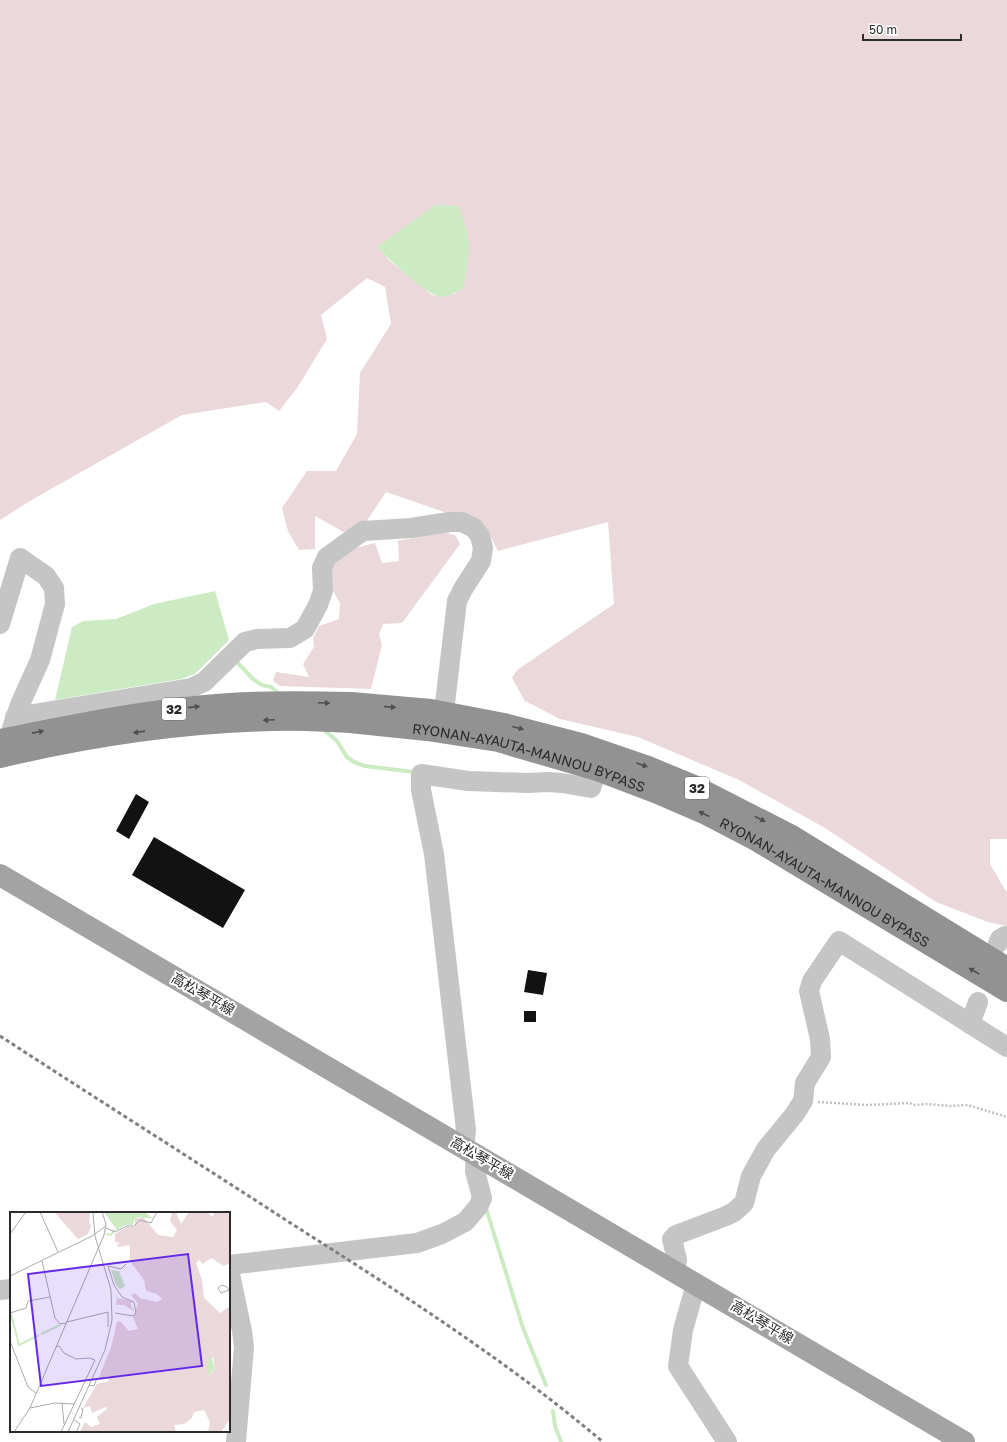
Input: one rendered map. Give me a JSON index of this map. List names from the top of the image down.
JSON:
{
  "streets": {
    "highway": ["32", "RYONAN-AYAUTA-MANNOU BYPASS"],
    "main road": ["高松琴平線"]
  },
  "scale_bar": "50 m"
}
